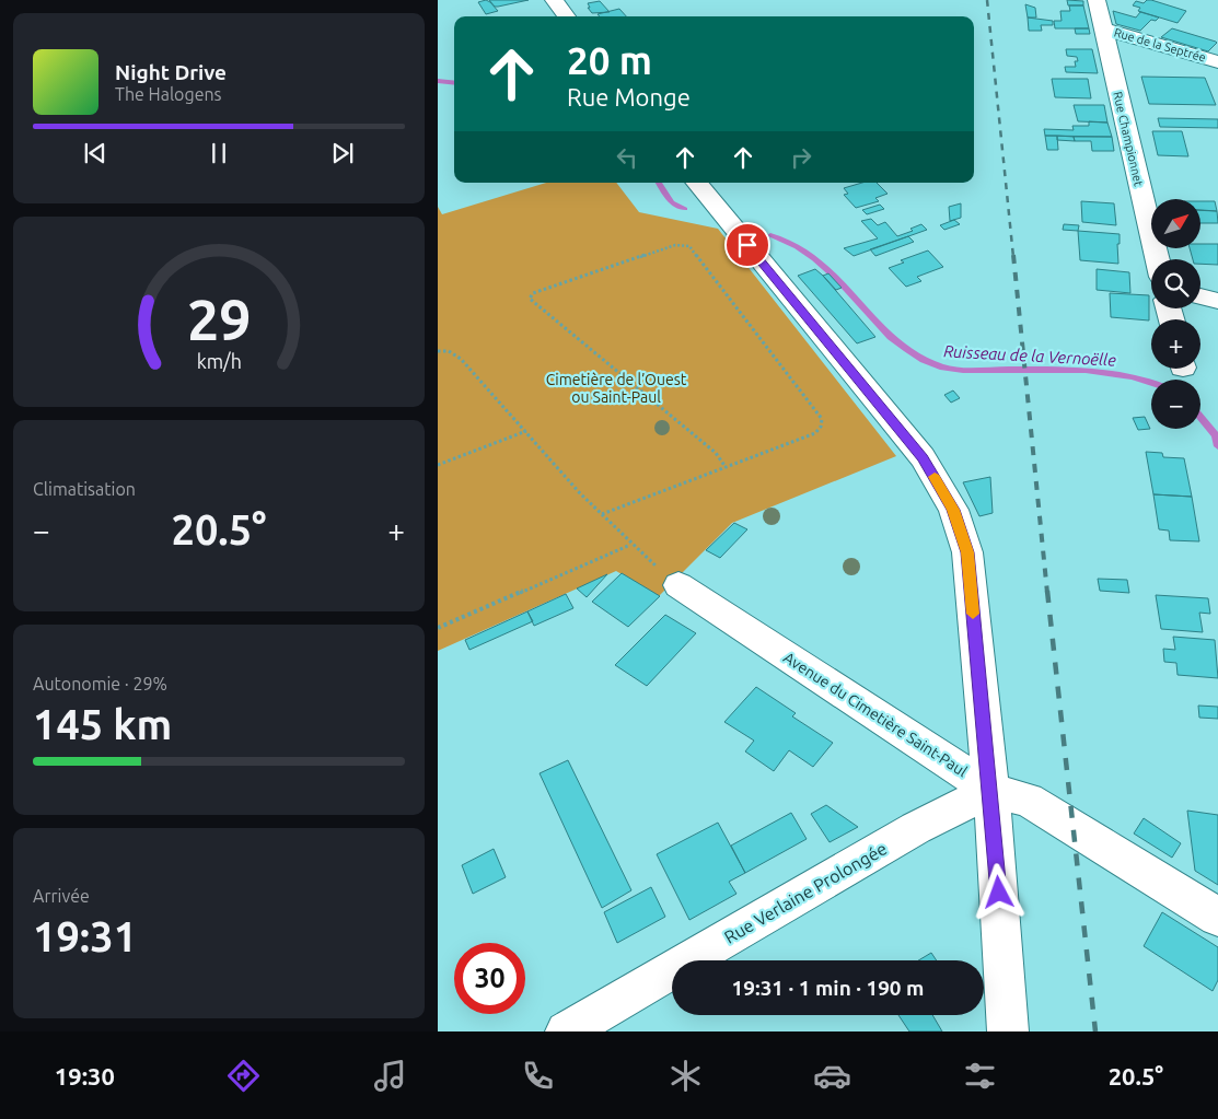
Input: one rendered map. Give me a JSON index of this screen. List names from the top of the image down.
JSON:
{
  "streets": {
    "street": [
      "Rue de la Septrée",
      "Rue Championnet",
      "Avenue du Cimetière Saint-Paul",
      "Rue Verlaine Prolongée"
    ]
  },
  "crossings": [
    ["Rue de la Septrée", "Rue Championnet"],
    ["Avenue du Cimetière Saint-Paul", "Rue Verlaine Prolongée"]
  ],
  "water": ["Ruisseau de la Vernoëlle"],
  "parks": ["Cimetière de l’Ouest ou Saint-Paul"],
  "north": "top right",
  "page": {
    "turn": ["20 m", "Rue Monge"],
    "song": ["Night Drive", "The Halogens"],
    "map_buttons": ["+", "−"],
    "tile": [
      "Climatisation",
      ["Autonomie · 29%", "145 km"],
      ["Arrivée", "19:31"]
    ],
    "heat": ["−", "20.5°", "+"],
    "limit": "30",
    "trip": "19:31 · 1 min · 190 m",
    "tabs": ["19:30", "20.5°"],
    "gauge": ["29", "km/h"]
  }
}
